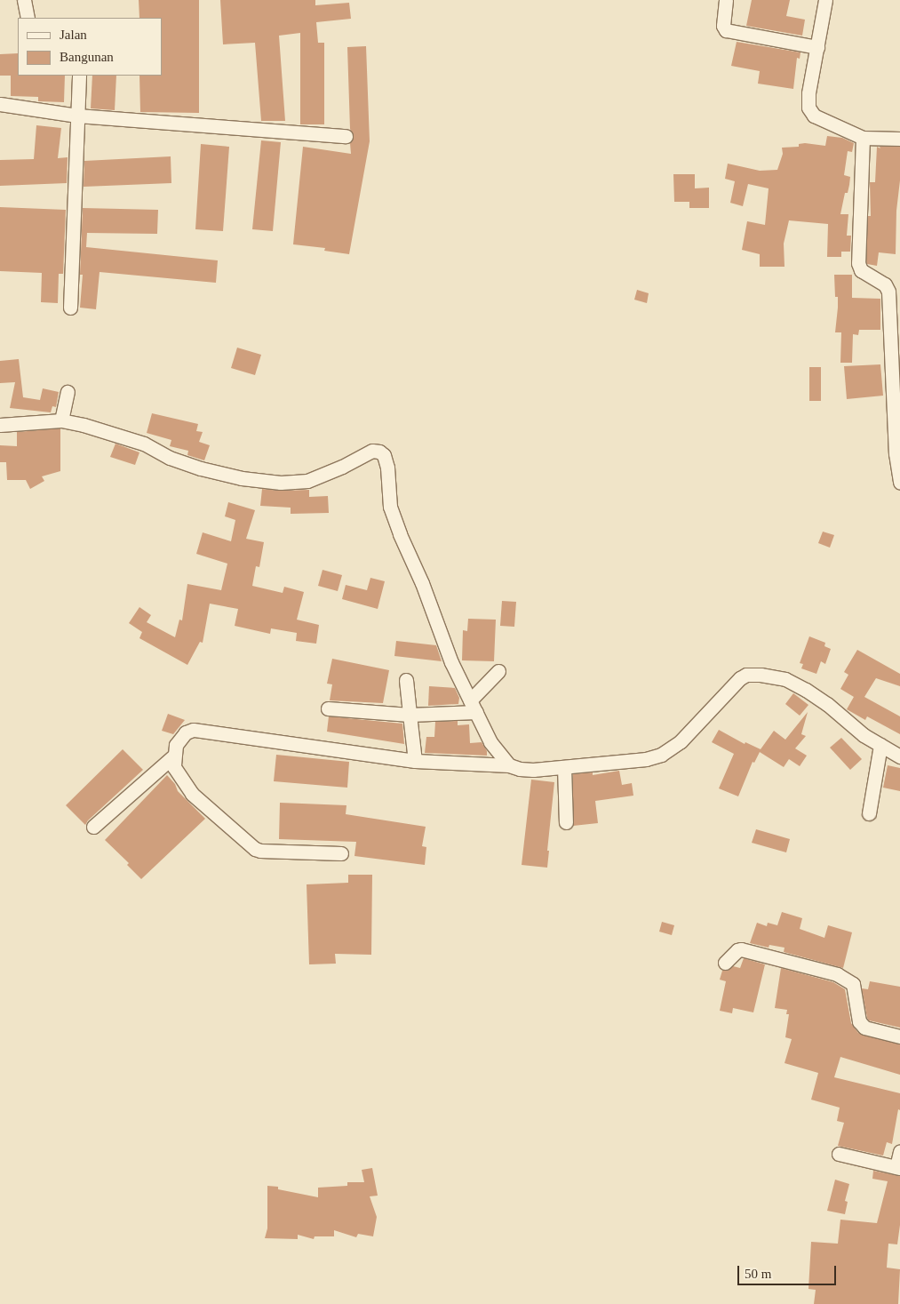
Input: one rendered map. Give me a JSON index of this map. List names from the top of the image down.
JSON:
{
  "legend": ["Jalan", "Bangunan"],
  "scale_bar": "50 m"
}
